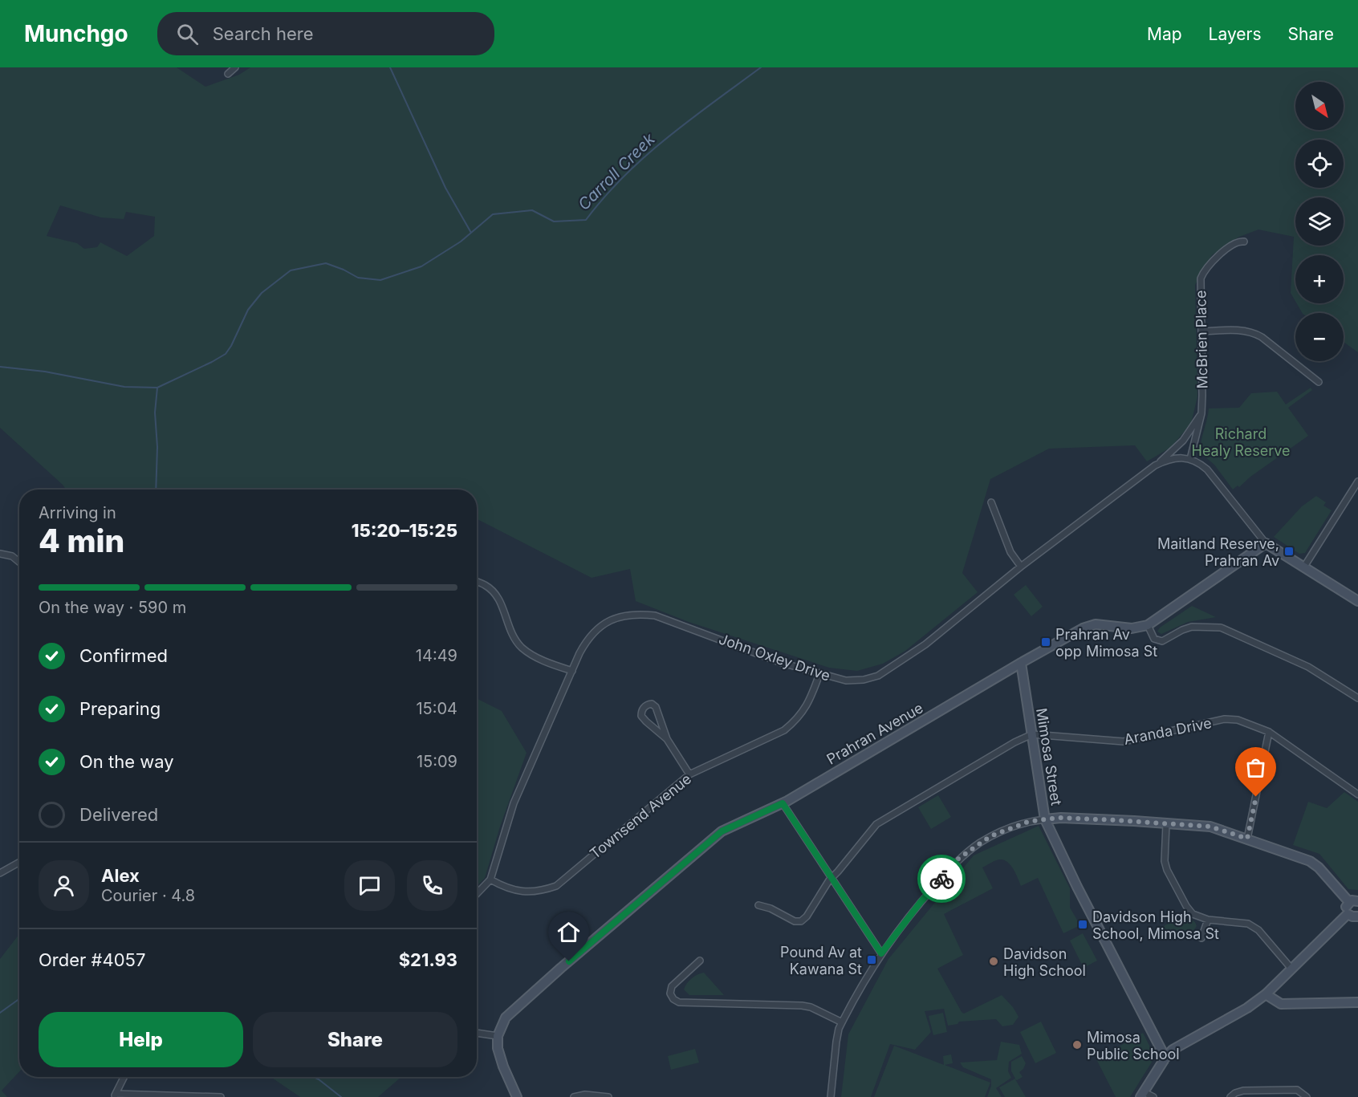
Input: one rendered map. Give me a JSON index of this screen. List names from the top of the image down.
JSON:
{
  "streets": {
    "street": [
      "McBrien Place",
      "John Oxley Drive",
      "Aranda Drive",
      "Prahran Avenue",
      "Mimosa Street",
      "Townsend Avenue"
    ]
  },
  "crossings": [
    ["McBrien Place", "John Oxley Drive"],
    ["John Oxley Drive", "Townsend Avenue"],
    ["Aranda Drive", "Mimosa Street"],
    ["Prahran Avenue", "Mimosa Street"]
  ],
  "water": ["Carroll Creek"],
  "parks": ["Richard Healy Reserve"],
  "places": {
    "transit": [
      "Maitland Reserve, Prahran Av",
      "Prahran Av opp Mimosa St",
      "Davidson High School, Mimosa St",
      "Pound Av at Kawana St"
    ],
    "other": ["Davidson High School", "Mimosa Public School"]
  },
  "north": "bottom right",
  "page": {
    "header": "Munchgo",
    "search": "Search here",
    "nav": ["Map", "Layers", "Share"],
    "map_buttons": ["+", "−"],
    "heading": ["4 min", "Arriving in", "15:20–15:25"],
    "panel": [
      "Alex",
      "Courier · 4.8",
      "Order #4057",
      "$21.93"
    ],
    "bar": "On the way · 590 m",
    "list": [
      ["Confirmed", "14:49"],
      ["Preparing", "15:04"],
      ["On the way", "15:09"],
      "Delivered"
    ],
    "buttons": ["Help", "Share"]
  }
}
